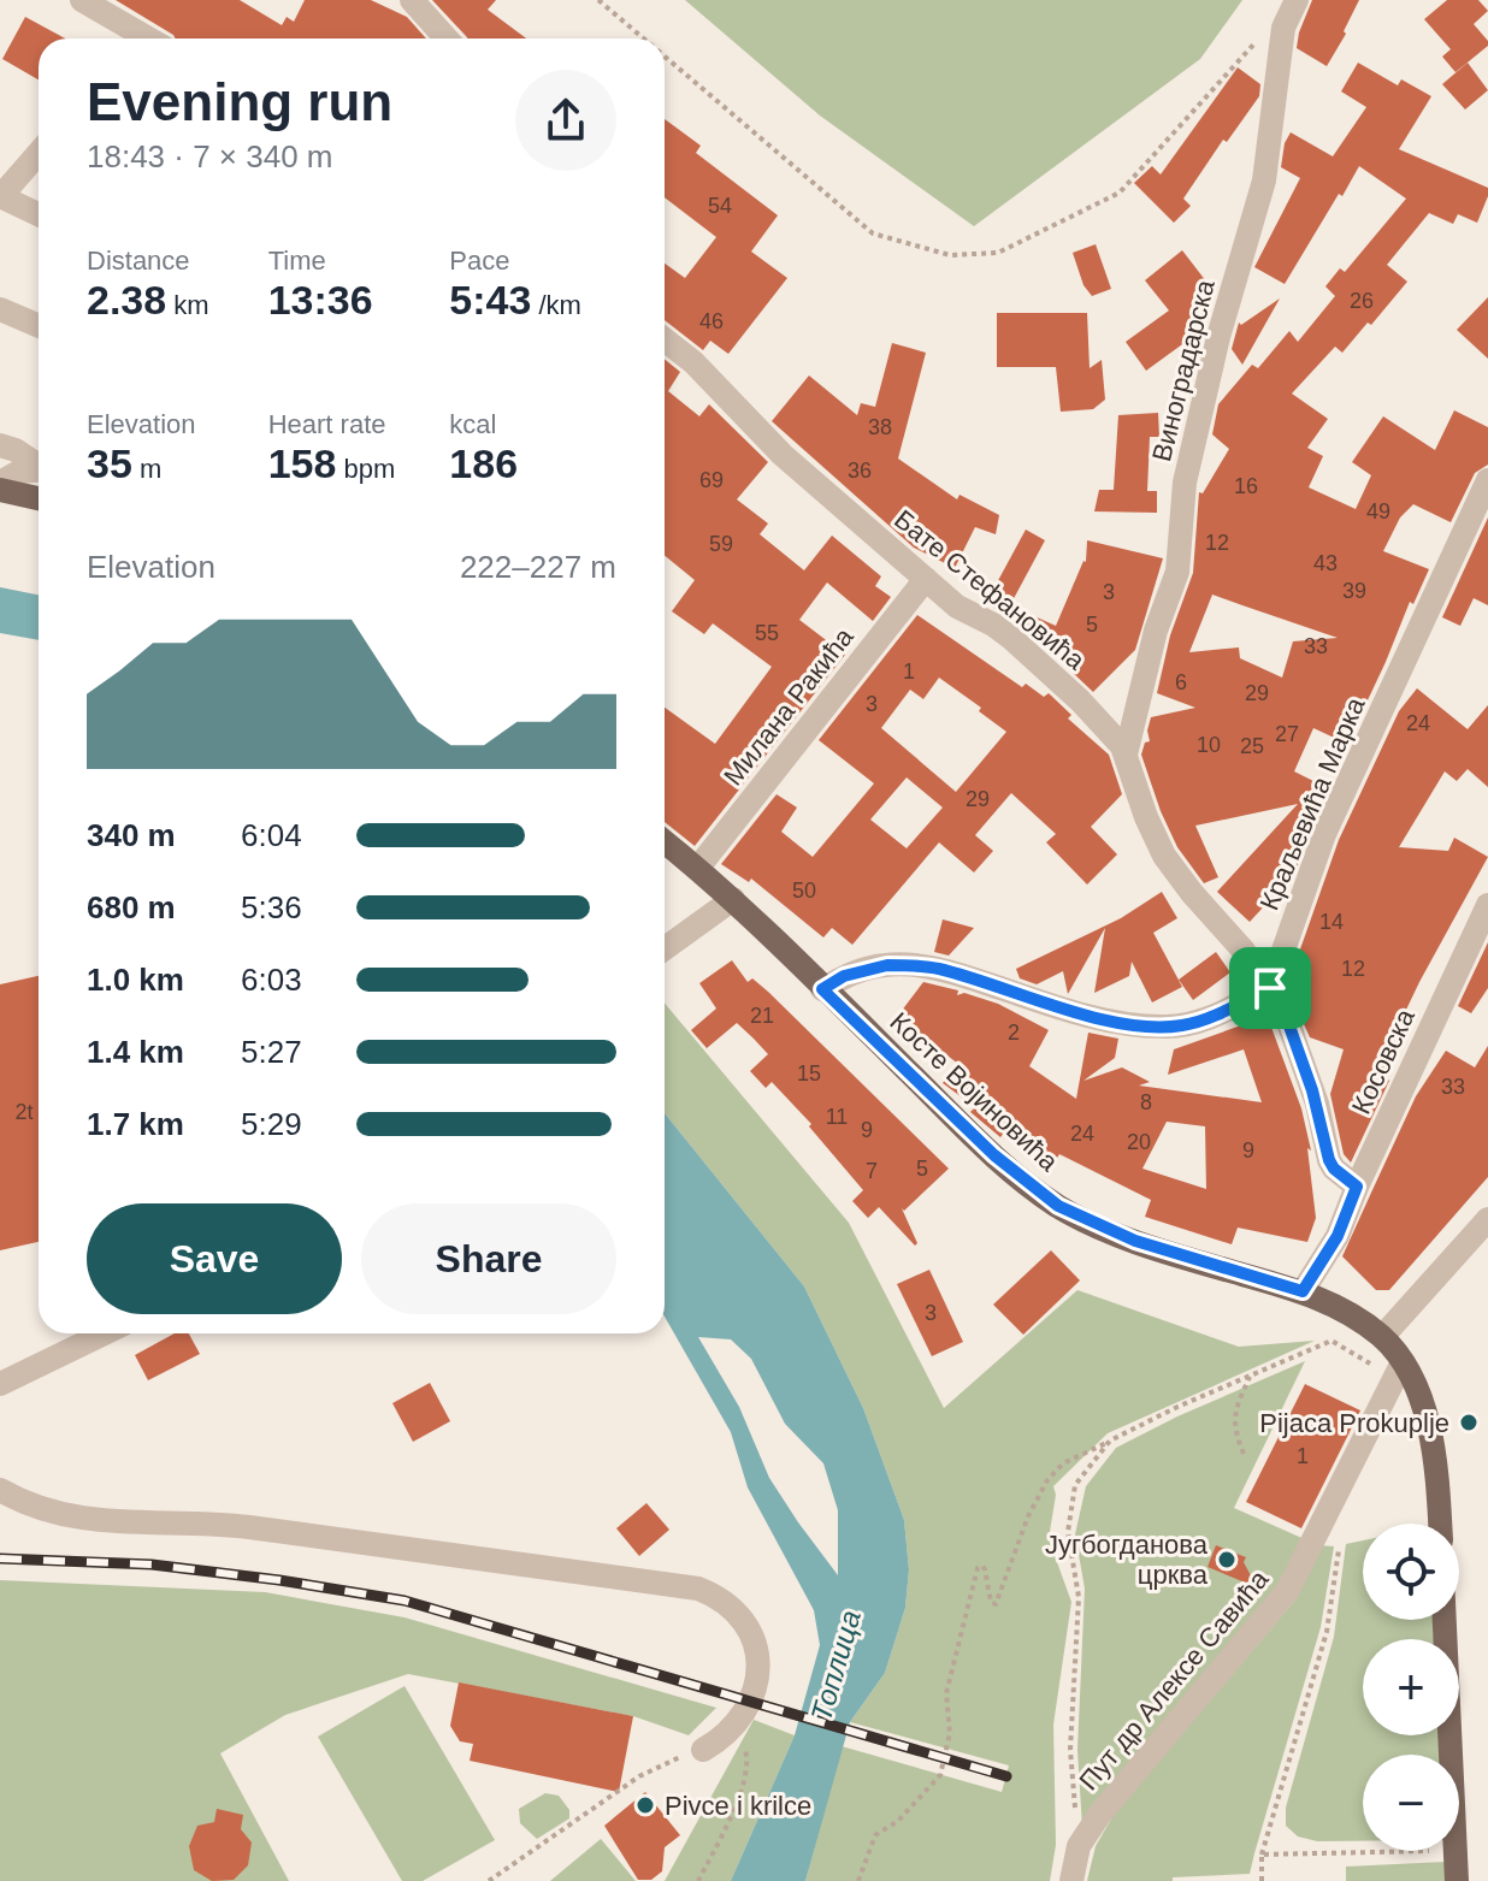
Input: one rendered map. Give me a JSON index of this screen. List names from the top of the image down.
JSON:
{
  "streets": {
    "main road": ["Косте Војиновића"],
    "street": [
      "Виноградарска",
      "Бате Стефановића",
      "Милана Ракића",
      "Краљевића Марка",
      "Косовска",
      "Пут др Алексе Савића"
    ]
  },
  "crossings": [
    ["Виноградарска", "Бате Стефановића"],
    ["Бате Стефановића", "Милана Ракића"],
    ["Бате Стефановића", "Краљевића Марка"],
    ["Бате Стефановића", "Косовска"],
    ["Милана Ракића", "Косте Војиновића"],
    ["Косовска", "Косте Војиновића"],
    ["Косте Војиновића", "Пут др Алексе Савића"]
  ],
  "water": ["Топлица"],
  "places": ["Pijaca Prokuplje", "Југбогданова црква", "Pivce i krilce"],
  "house_numbers": [
    "54",
    "26",
    "46",
    "38",
    "36",
    "69",
    "16",
    "49",
    "12",
    "59",
    "43",
    "39",
    "3",
    "5",
    "55",
    "33",
    "1",
    "6",
    "29",
    "3",
    "24",
    "27",
    "10",
    "25",
    "29",
    "50",
    "14",
    "12",
    "21",
    "2",
    "15",
    "33",
    "8",
    "2t",
    "11",
    "9",
    "24",
    "20",
    "9",
    "5",
    "7",
    "3",
    "1"
  ],
  "page": {
    "heading": ["Evening run", "18:43 · 7 × 340 m"],
    "stats": [
      ["Distance", "2.38 km"],
      ["Time", "13:36"],
      ["Pace", "5:43 /km"],
      ["Elevation", "35 m"],
      ["Heart rate", "158 bpm"],
      ["kcal", "186"]
    ],
    "chart": ["Elevation", "222–227 m"],
    "list": [
      {
        "name": "340 m",
        "note": "6:04"
      },
      {
        "name": "680 m",
        "note": "5:36"
      },
      {
        "name": "1.0 km",
        "note": "6:03"
      },
      {
        "name": "1.4 km",
        "note": "5:27"
      },
      {
        "name": "1.7 km",
        "note": "5:29"
      }
    ],
    "buttons": ["Save", "Share"],
    "map_buttons": ["+", "−"]
  }
}
